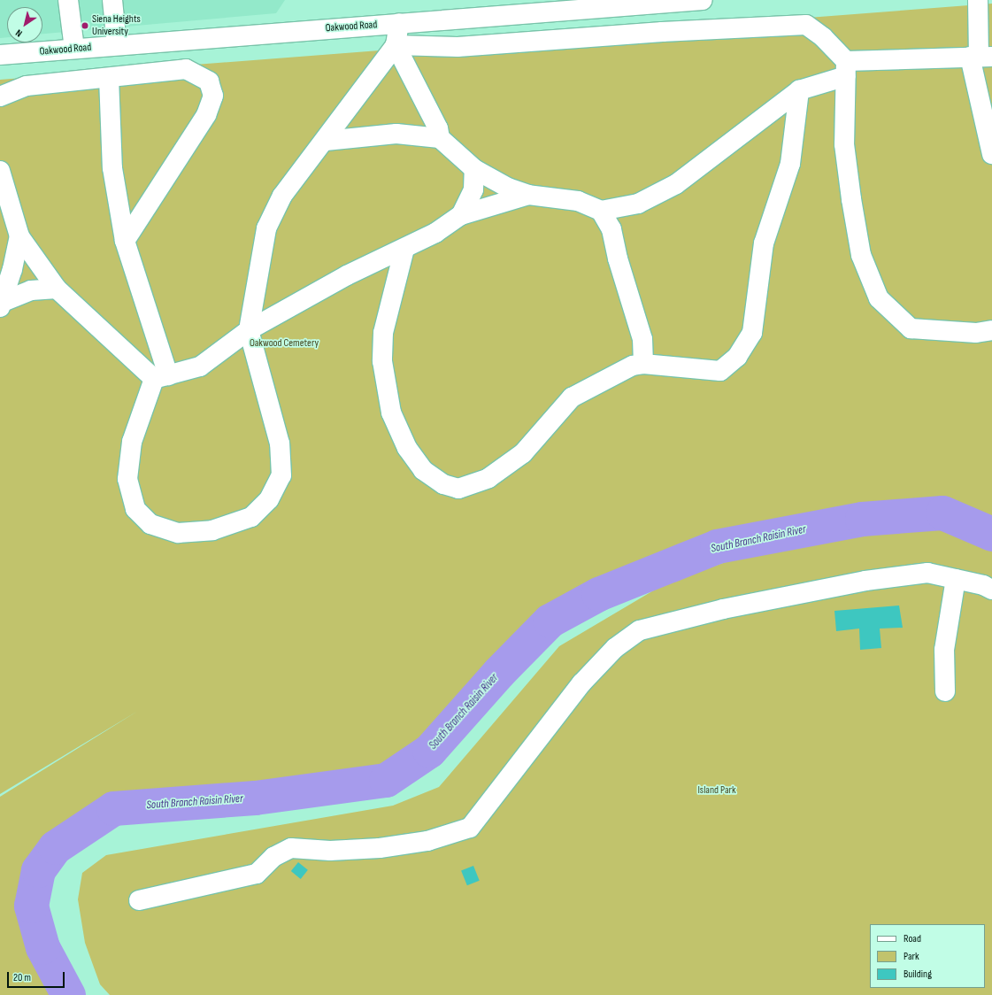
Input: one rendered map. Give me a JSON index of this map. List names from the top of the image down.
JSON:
{
  "streets": {
    "street": ["Oakwood Road"]
  },
  "water": ["South Branch Raisin River"],
  "parks": ["Oakwood Cemetery", "Island Park"],
  "places": ["Siena Heights University"],
  "legend": ["Road", "Park", "Building"],
  "scale_bar": "20 m",
  "north": "bottom left"
}
